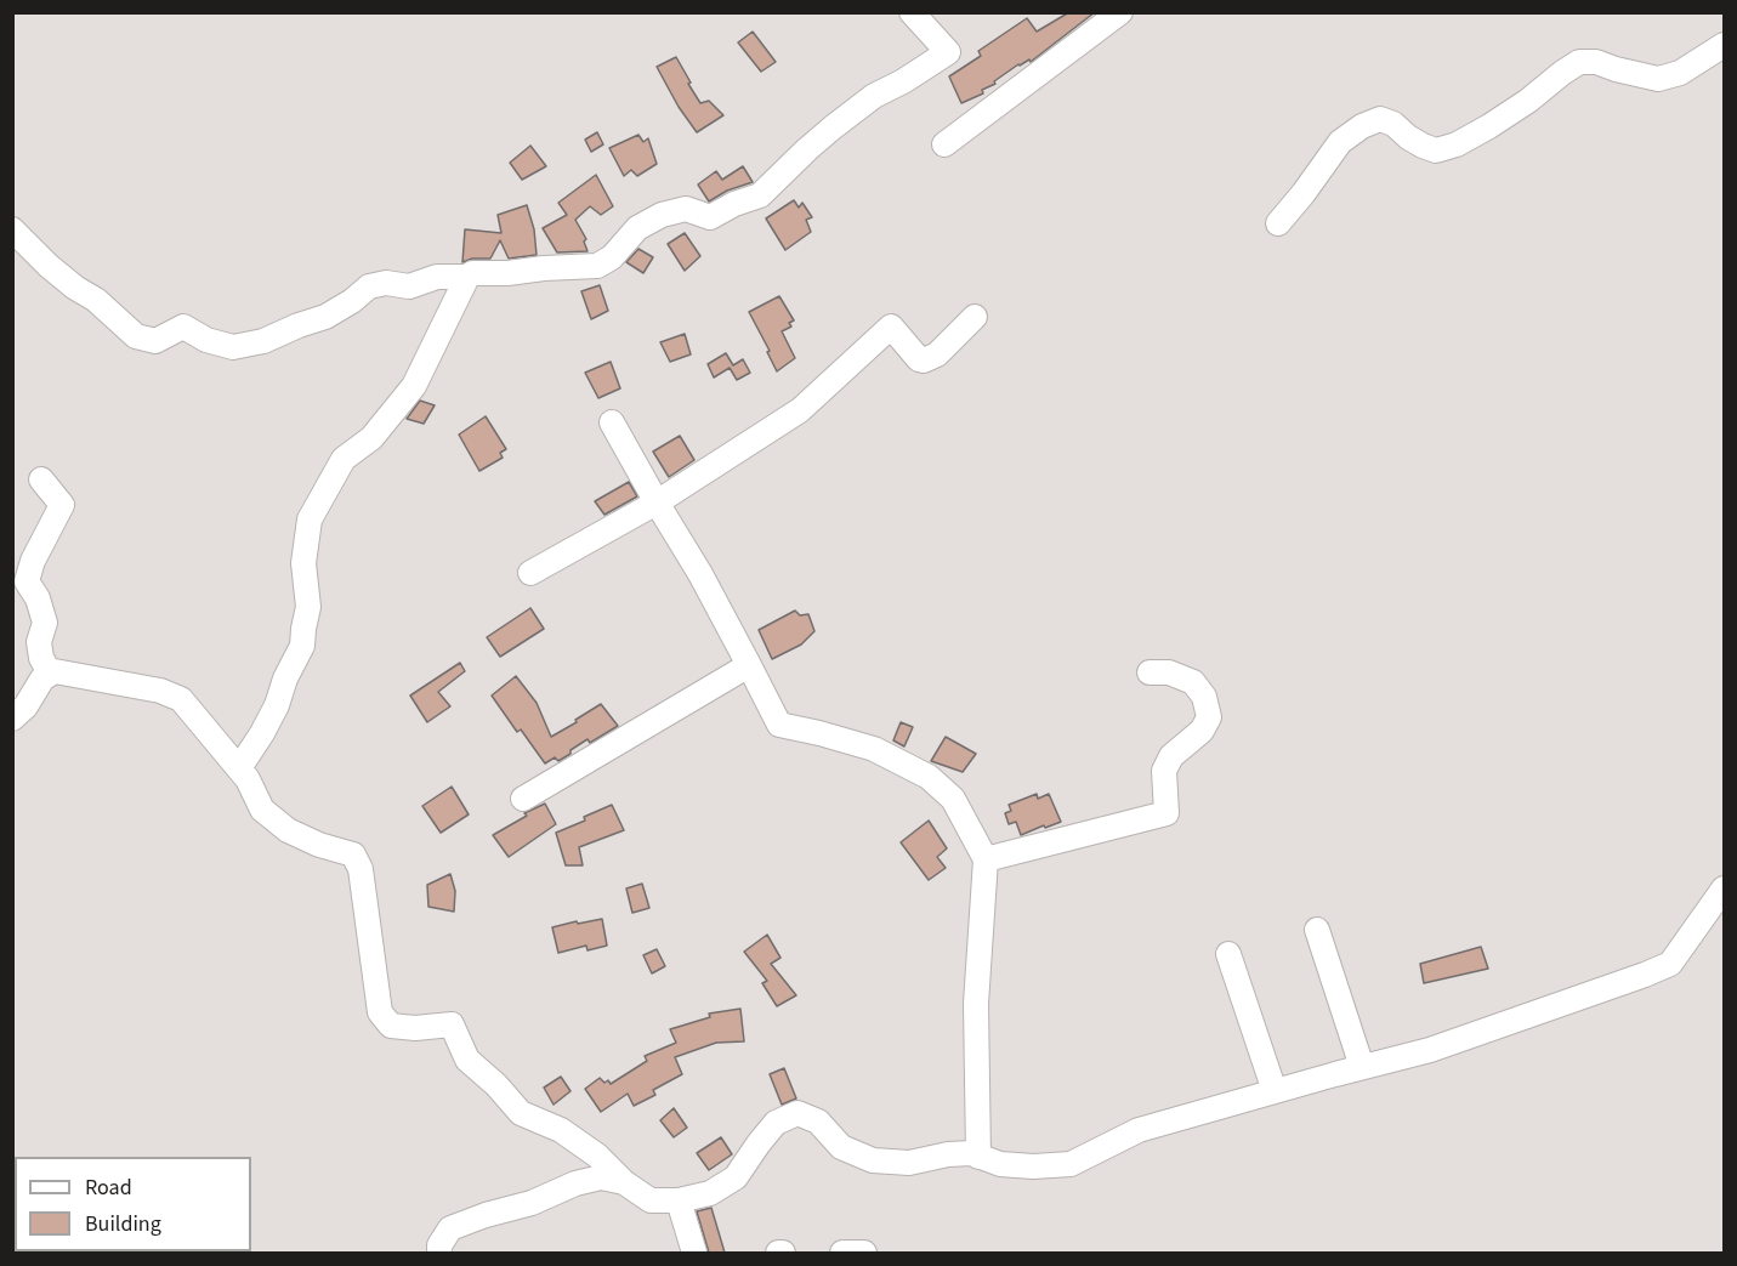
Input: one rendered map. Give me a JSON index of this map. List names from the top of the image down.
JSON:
{
  "legend": ["Road", "Building"]
}
